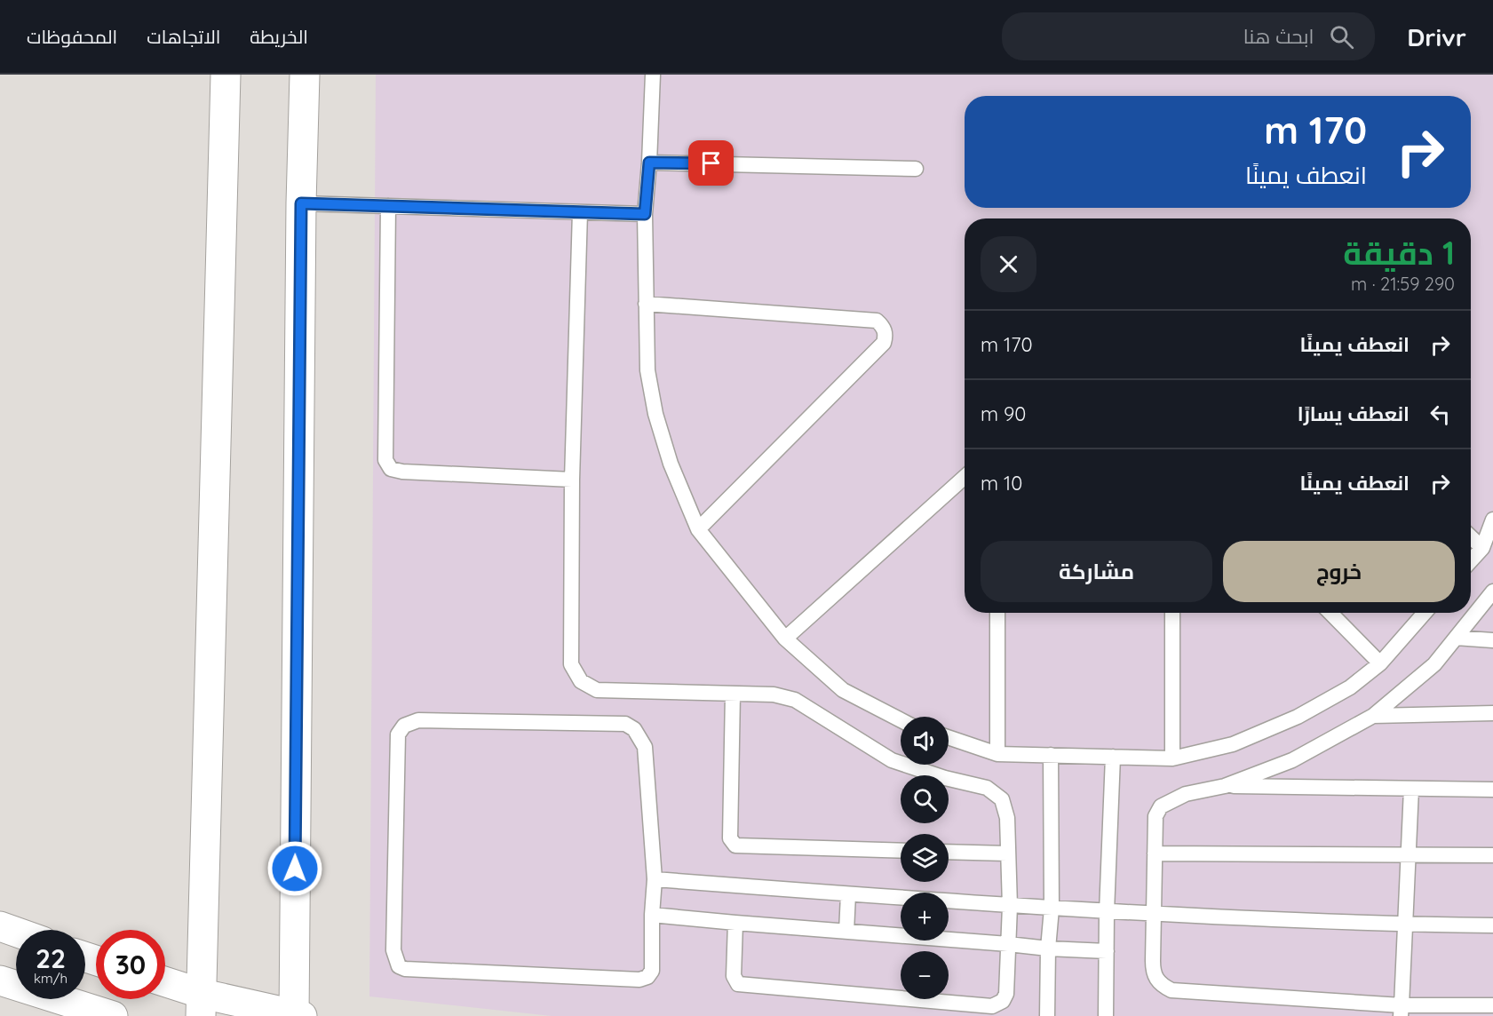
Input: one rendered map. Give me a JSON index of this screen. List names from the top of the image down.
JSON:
{
  "page": {
    "header": "Drivr",
    "search": "ابحث هنا",
    "nav": ["الخريطة", "الاتجاهات", "المحفوظات"],
    "turn": ["170 m", "انعطف يمينًا"],
    "heading": ["1 دقيقة", "290 m · 21:59"],
    "list": [
      {
        "name": "انعطف يمينًا",
        "value": "170 m"
      },
      {
        "name": "انعطف يسارًا",
        "value": "90 m"
      },
      {
        "name": "انعطف يمينًا",
        "value": "10 m"
      }
    ],
    "buttons": ["خروج", "مشاركة"],
    "map_buttons": ["+", "−"],
    "speed": "22 km/h",
    "limit": "30"
  }
}
